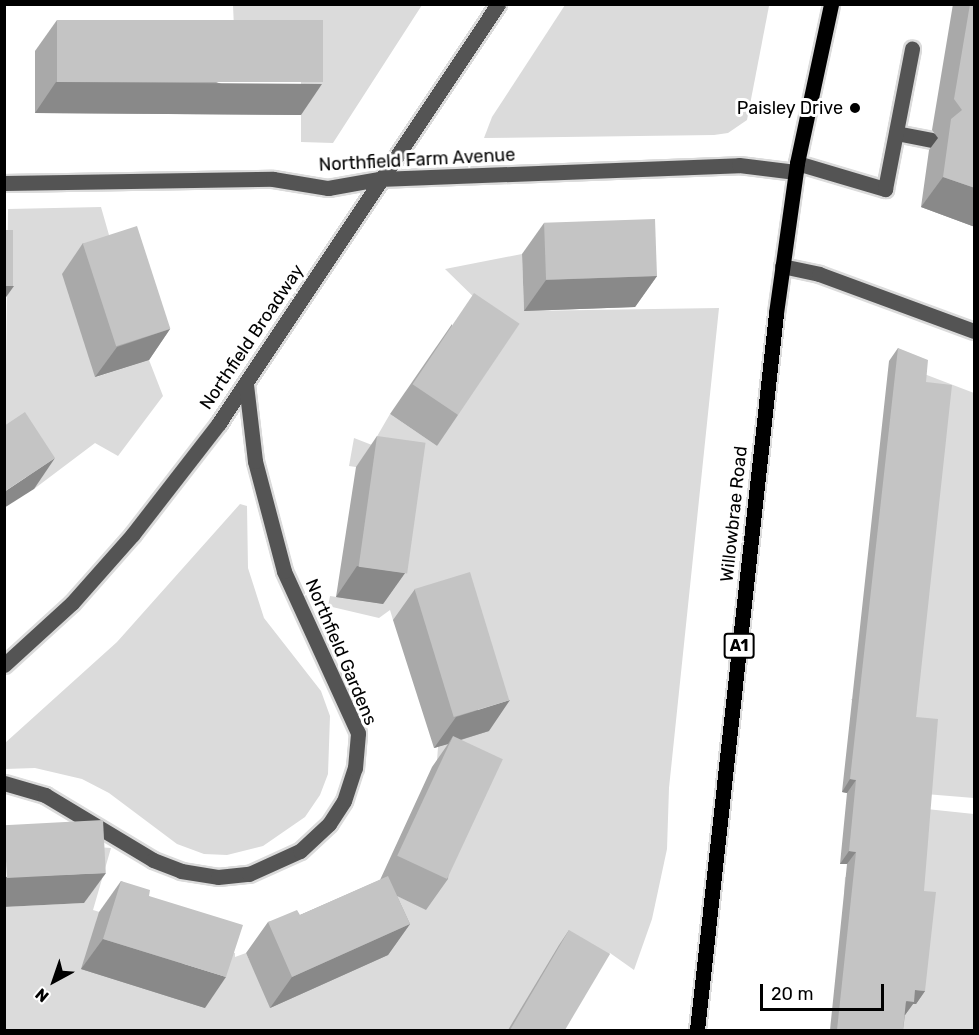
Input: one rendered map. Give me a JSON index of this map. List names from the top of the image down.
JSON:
{
  "streets": {
    "main road": ["Willowbrae Road", "A1"],
    "street": ["Northfield Farm Avenue", "Northfield Broadway", "Northfield Gardens"]
  },
  "crossings": [
    ["Northfield Farm Avenue", "Northfield Broadway"],
    ["Northfield Farm Avenue", "Willowbrae Road"],
    ["Northfield Broadway", "Northfield Gardens"]
  ],
  "places": ["Paisley Drive"],
  "scale_bar": "20 m",
  "north": "bottom left"
}
